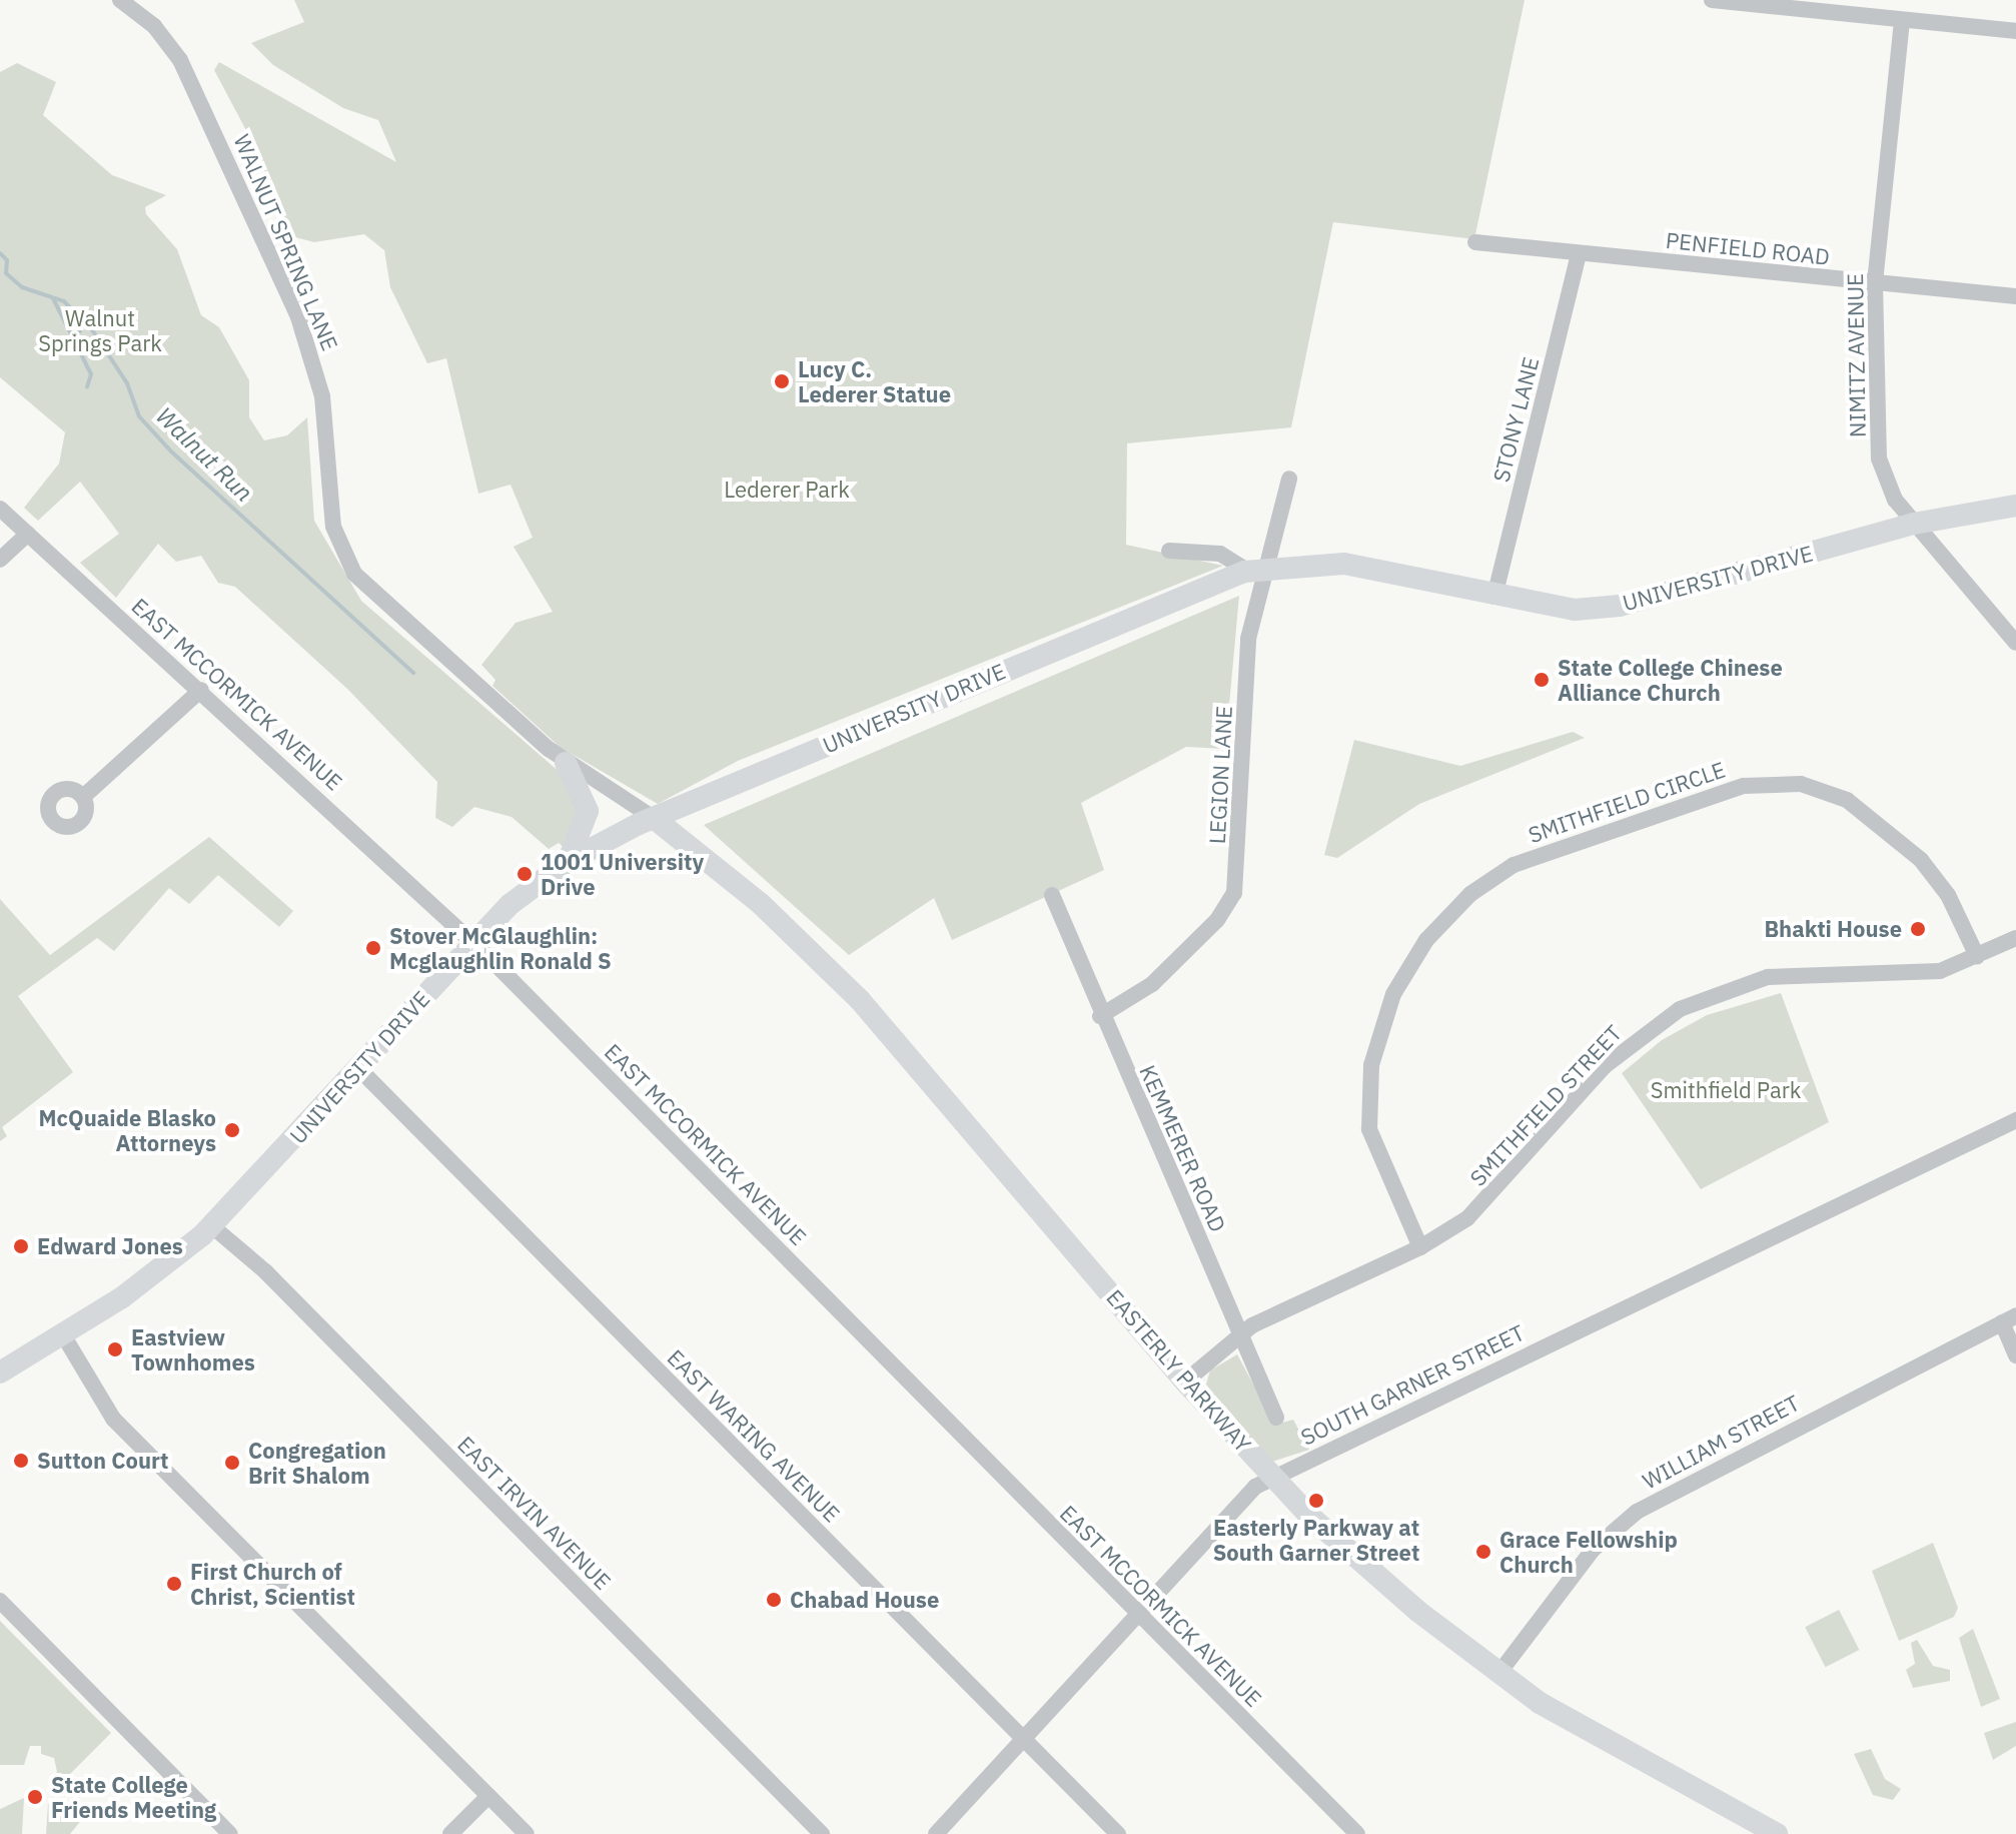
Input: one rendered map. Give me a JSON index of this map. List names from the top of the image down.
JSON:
{
  "streets": {
    "main road": ["UNIVERSITY DRIVE", "EASTERLY PARKWAY"],
    "street": [
      "WALNUT SPRING LANE",
      "PENFIELD ROAD",
      "NIMITZ AVENUE",
      "STONY LANE",
      "EAST MCCORMICK AVENUE",
      "LEGION LANE",
      "SMITHFIELD CIRCLE",
      "SMITHFIELD STREET",
      "KEMMERER ROAD",
      "SOUTH GARNER STREET",
      "EAST WARING AVENUE",
      "WILLIAM STREET",
      "EAST IRVIN AVENUE"
    ]
  },
  "crossings": [
    ["WALNUT SPRING LANE", "UNIVERSITY DRIVE"],
    ["WALNUT SPRING LANE", "EASTERLY PARKWAY"],
    ["PENFIELD ROAD", "NIMITZ AVENUE"],
    ["PENFIELD ROAD", "STONY LANE"],
    ["NIMITZ AVENUE", "UNIVERSITY DRIVE"],
    ["STONY LANE", "UNIVERSITY DRIVE"],
    ["UNIVERSITY DRIVE", "EAST MCCORMICK AVENUE"],
    ["UNIVERSITY DRIVE", "LEGION LANE"],
    ["UNIVERSITY DRIVE", "EASTERLY PARKWAY"],
    ["UNIVERSITY DRIVE", "EAST WARING AVENUE"],
    ["UNIVERSITY DRIVE", "EAST IRVIN AVENUE"],
    ["EAST MCCORMICK AVENUE", "SOUTH GARNER STREET"],
    ["LEGION LANE", "KEMMERER ROAD"],
    ["SMITHFIELD CIRCLE", "SMITHFIELD STREET"],
    ["SMITHFIELD STREET", "KEMMERER ROAD"],
    ["SMITHFIELD STREET", "EASTERLY PARKWAY"],
    ["EASTERLY PARKWAY", "SOUTH GARNER STREET"],
    ["EASTERLY PARKWAY", "WILLIAM STREET"],
    ["SOUTH GARNER STREET", "EAST WARING AVENUE"]
  ],
  "water": ["Walnut Run"],
  "parks": ["Walnut Springs Park", "Lederer Park", "Smithfield Park"],
  "places": [
    "Lucy C. Lederer Statue",
    "State College Chinese Alliance Church",
    "1001 University Drive",
    "Bhakti House",
    "Stover McGlaughlin: Mcglaughlin Ronald S",
    "McQuaide Blasko Attorneys",
    "Edward Jones",
    "Eastview Townhomes",
    "Sutton Court",
    "Congregation Brit Shalom",
    "Easterly Parkway at South Garner Street",
    "Grace Fellowship Church",
    "First Church of Christ, Scientist",
    "Chabad House",
    "State College Friends Meeting"
  ]
}
